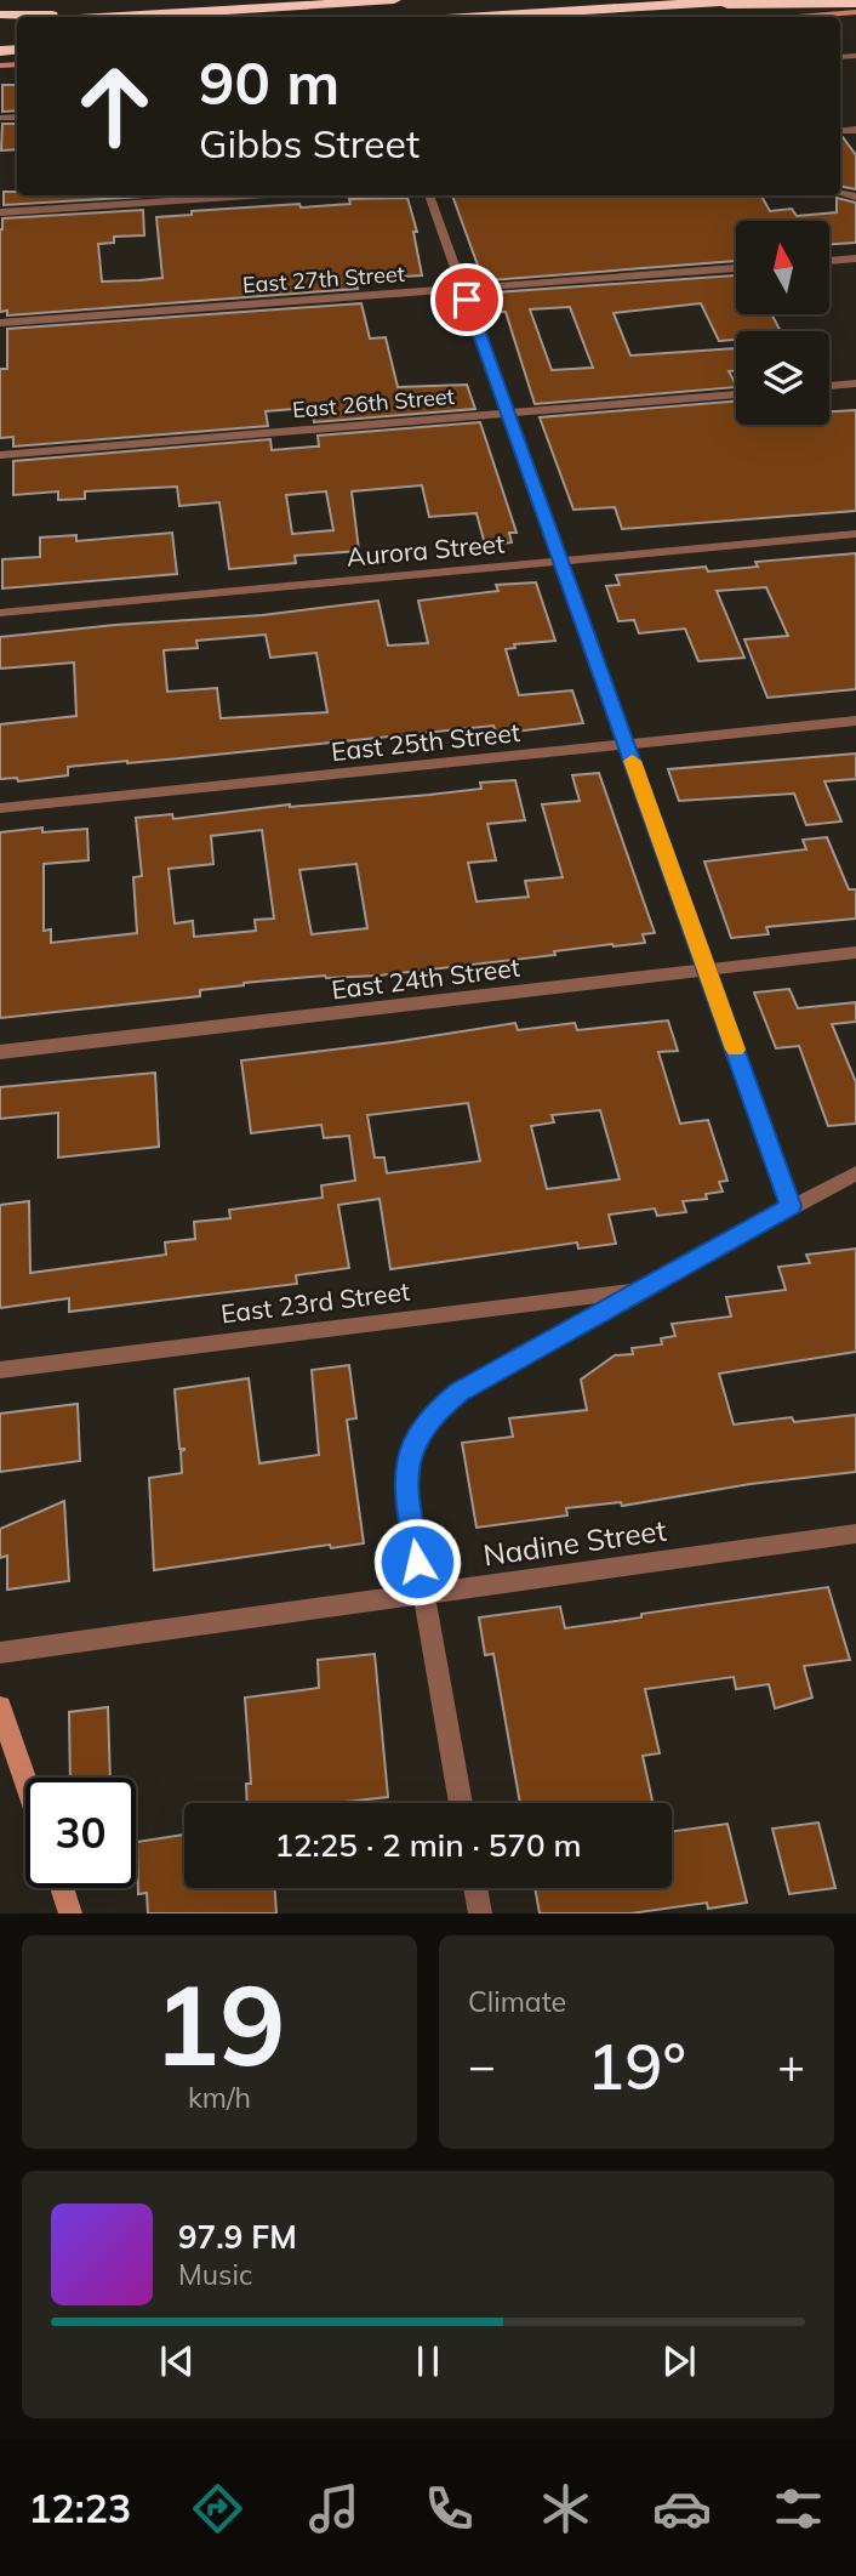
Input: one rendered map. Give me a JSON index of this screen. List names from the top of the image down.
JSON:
{
  "streets": {
    "street": [
      "East 27th Street",
      "East 26th Street",
      "Aurora Street",
      "East 25th Street",
      "East 24th Street",
      "East 23rd Street",
      "Nadine Street"
    ]
  },
  "north": "top",
  "page": {
    "turn": ["90 m", "Gibbs Street"],
    "limit": "30",
    "trip": "12:25 · 2 min · 570 m",
    "tile": [
      ["19", "km/h"],
      "Climate"
    ],
    "heat": ["−", "19°", "+"],
    "song": ["97.9 FM", "Music"],
    "tabs": "12:23"
  }
}
